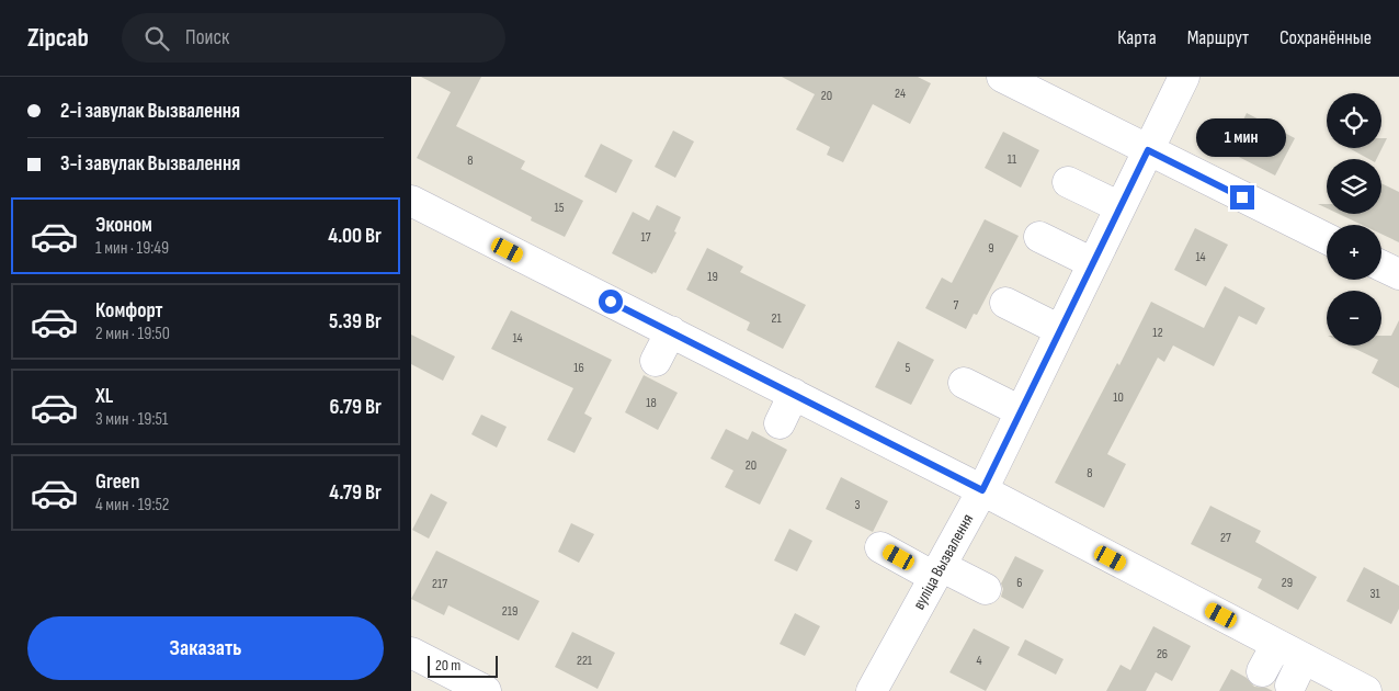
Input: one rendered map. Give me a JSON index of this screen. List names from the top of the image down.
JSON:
{
  "streets": {
    "street": ["вуліца Вызвалення"]
  },
  "house_numbers": [
    "24",
    "20",
    "11",
    "8",
    "15",
    "17",
    "9",
    "14",
    "19",
    "7",
    "21",
    "12",
    "14",
    "16",
    "5",
    "10",
    "18",
    "20",
    "8",
    "3",
    "27",
    "6",
    "29",
    "217",
    "31",
    "219",
    "26",
    "221",
    "4"
  ],
  "scale_bar": "20 m",
  "page": {
    "header": "Zipcab",
    "search": "Поиск",
    "nav": ["Карта", "Маршрут", "Сохранённые"],
    "banner": ["2-і завулак Вызвалення", "3-і завулак Вызвалення"],
    "map_buttons": ["+", "−"],
    "bubble": "1 мин",
    "list": [
      {
        "name": "Эконом",
        "note": "1 мин · 19:49",
        "value": "4.00 Br"
      },
      {
        "name": "Комфорт",
        "note": "2 мин · 19:50",
        "value": "5.39 Br"
      },
      {
        "name": "XL",
        "note": "3 мин · 19:51",
        "value": "6.79 Br"
      },
      {
        "name": "Green",
        "note": "4 мин · 19:52",
        "value": "4.79 Br"
      }
    ],
    "buttons": "Заказать",
    "scale": "20 m"
  }
}
